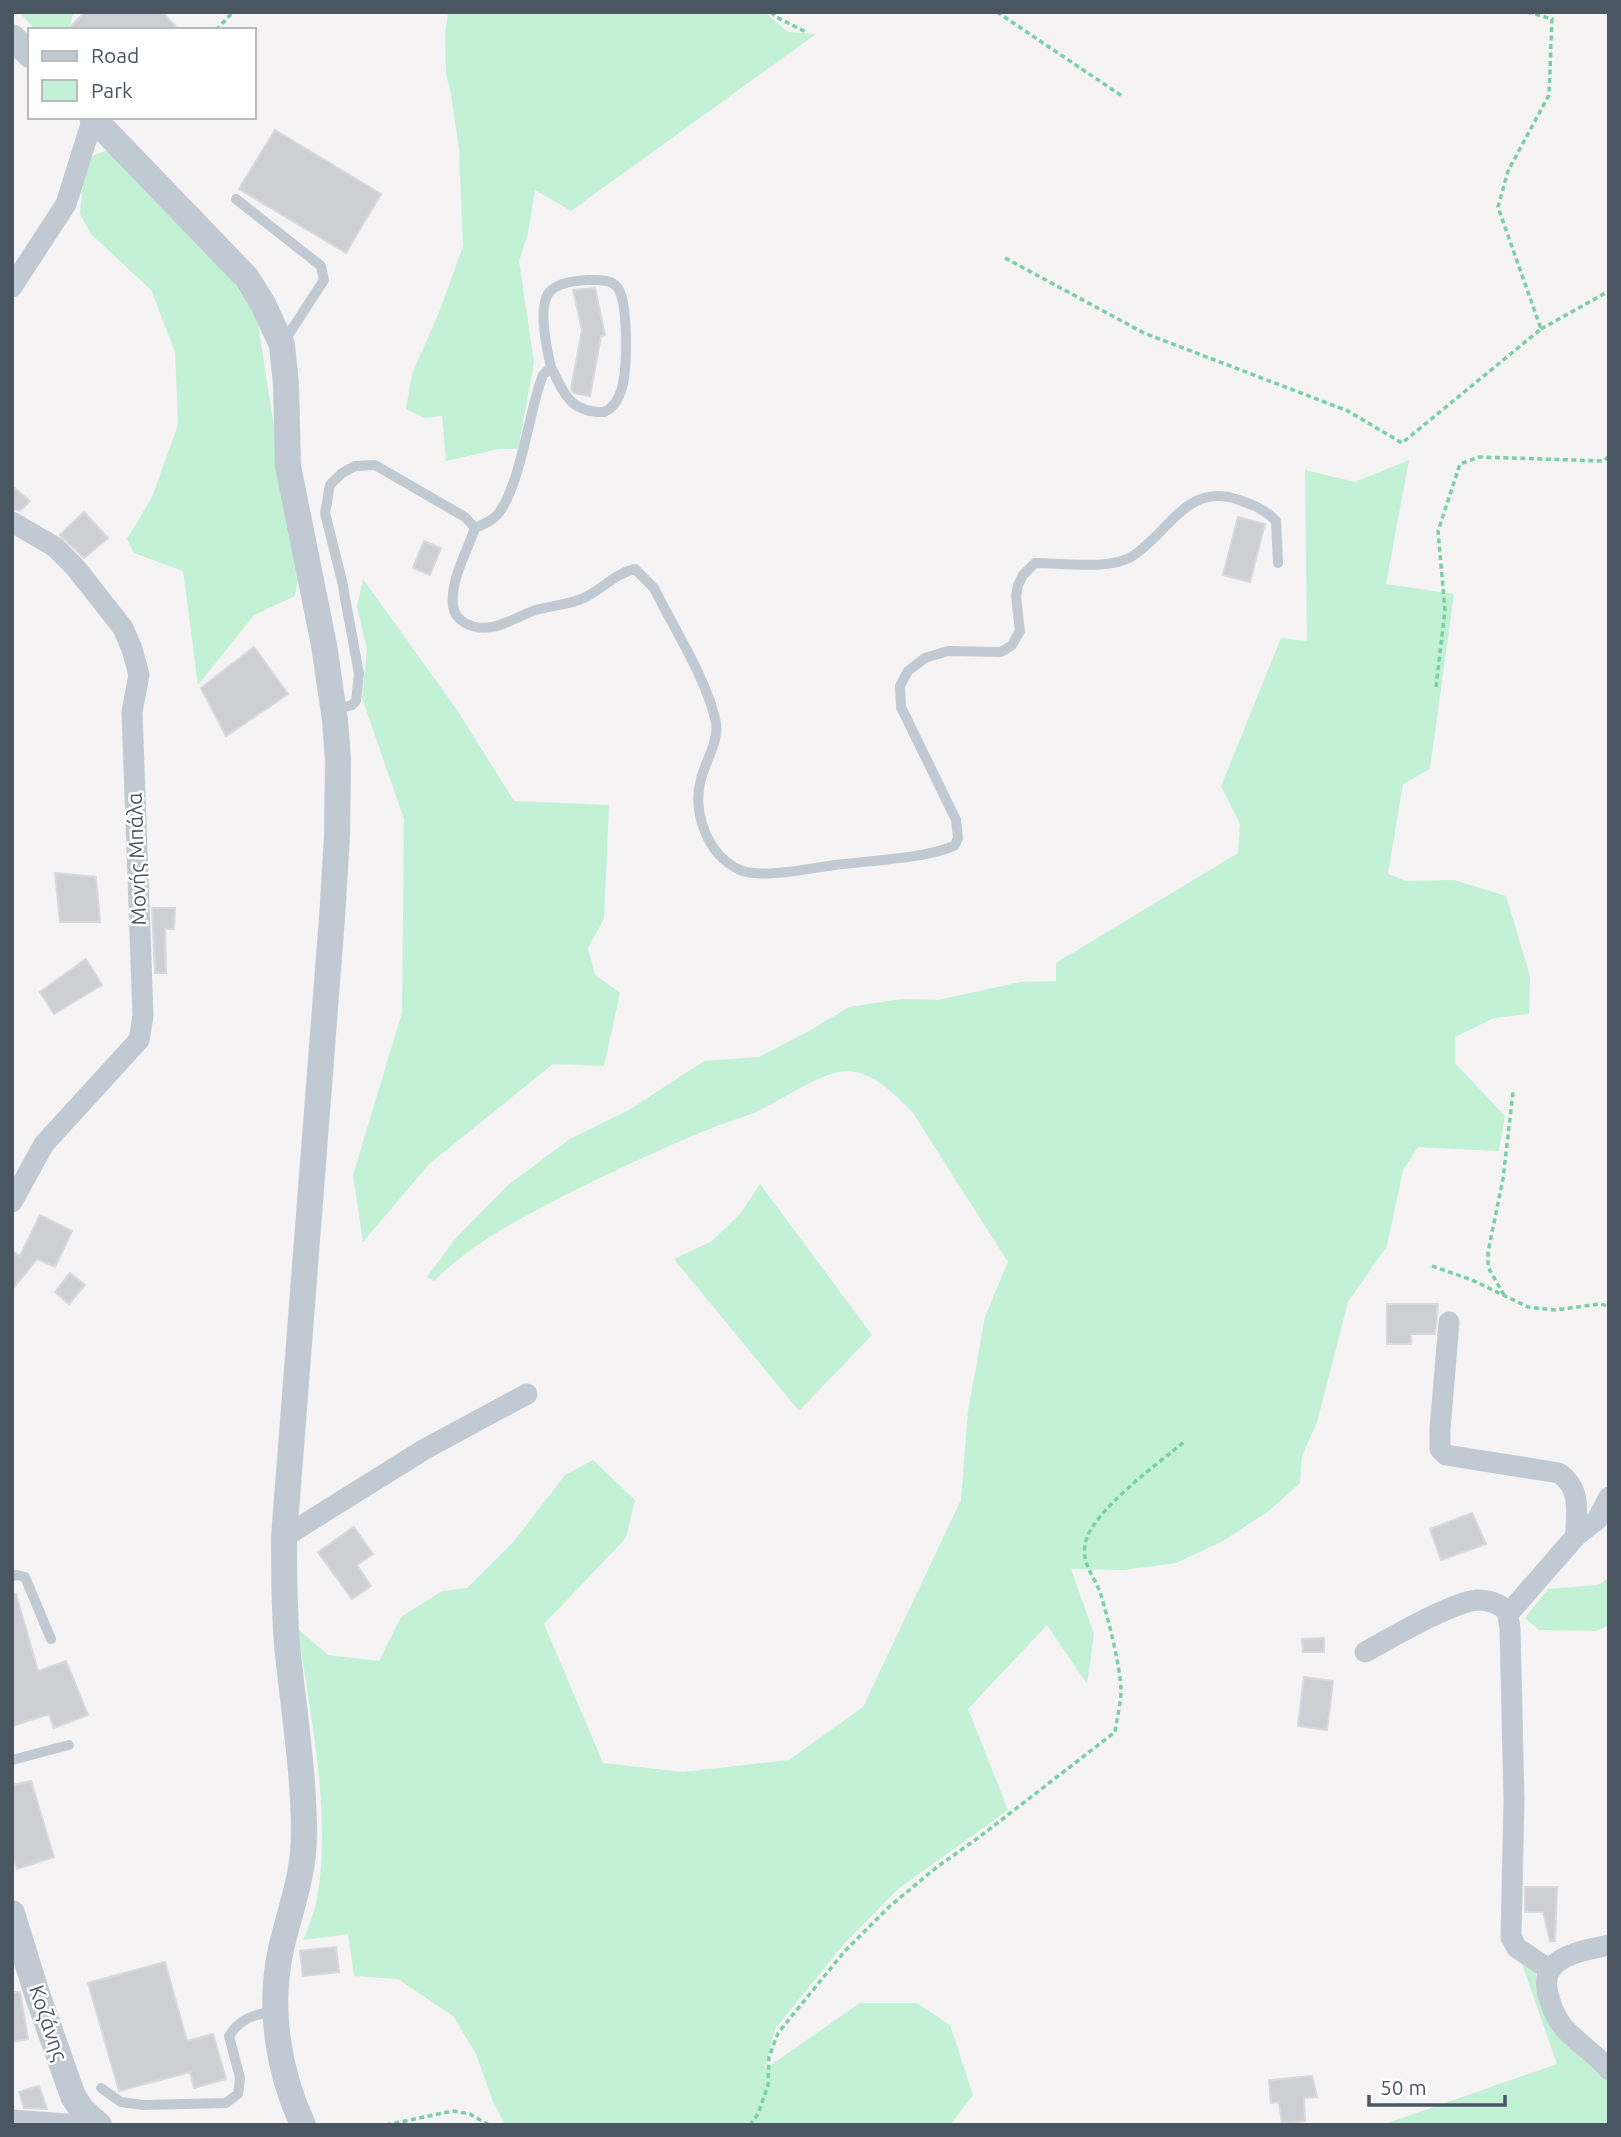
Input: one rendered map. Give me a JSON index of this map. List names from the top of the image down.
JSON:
{
  "streets": {
    "street": ["Μονής Μπάλα", "Κοζάνης"]
  },
  "legend": ["Road", "Park"],
  "scale_bar": "50 m"
}
